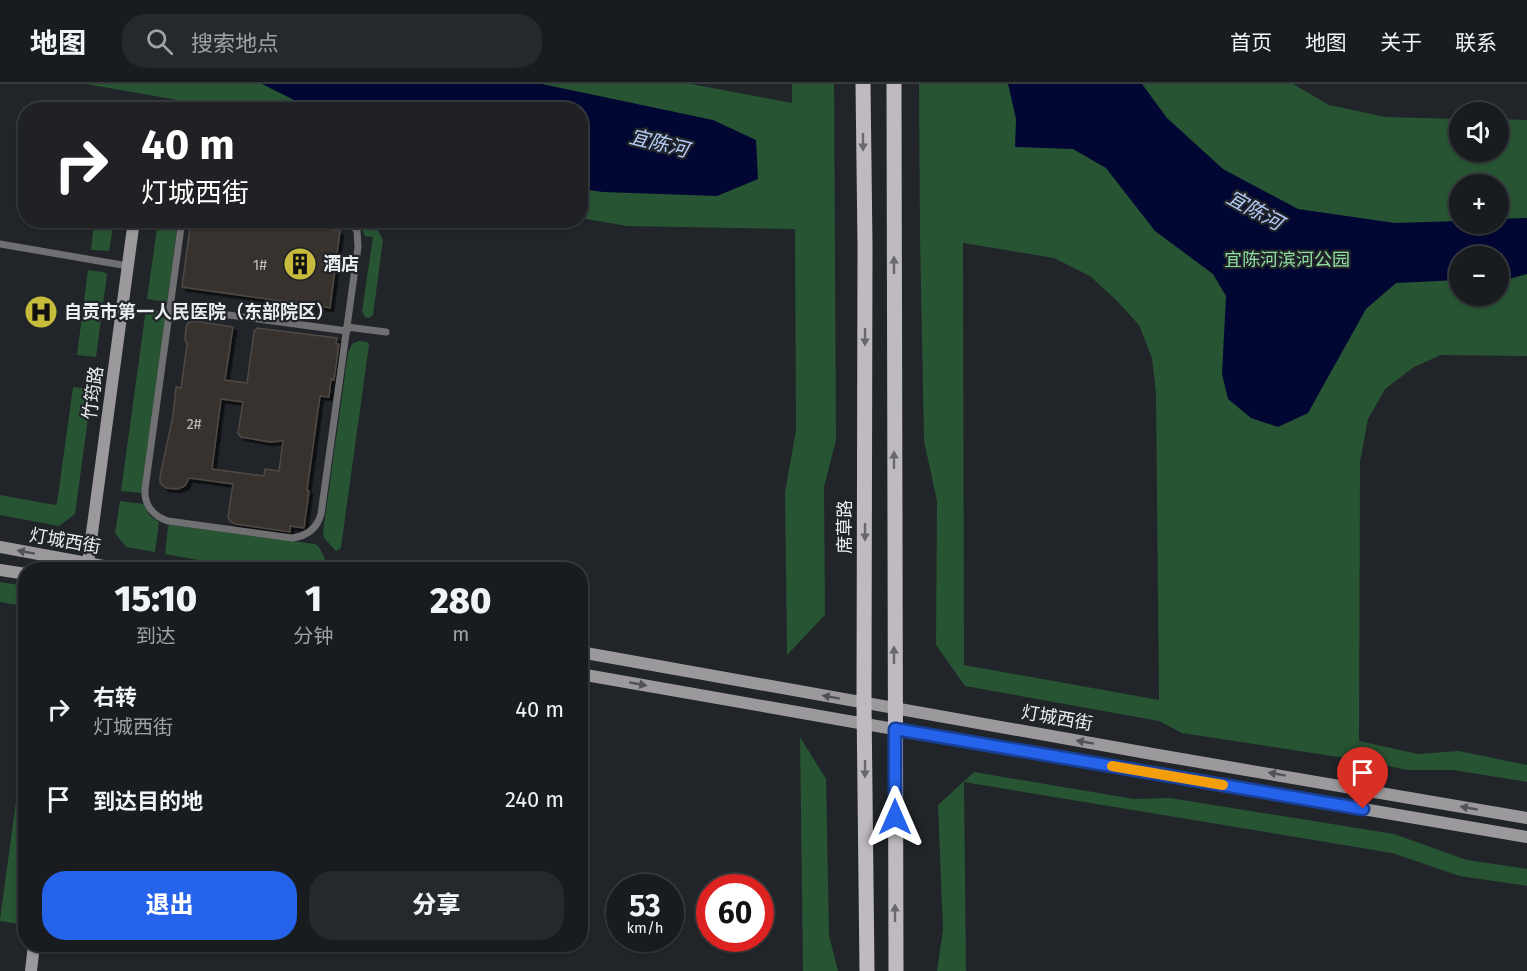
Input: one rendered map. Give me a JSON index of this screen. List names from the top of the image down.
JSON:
{
  "streets": {
    "main road": ["席草路"],
    "street": ["竹筠路", "灯城西街"]
  },
  "crossings": [
    ["席草路", "灯城西街"]
  ],
  "water": ["宜陈河"],
  "parks": ["宜陈河滨河公园"],
  "places": {
    "building": ["酒店"],
    "hospital": ["自贡市第一人民医院（东部院区）"]
  },
  "house_numbers": ["1#", "2#"],
  "page": {
    "header": "地图",
    "search": "搜索地点",
    "nav": [
      "首页",
      "地图",
      "关于",
      "联系"
    ],
    "map_buttons": ["+", "−"],
    "turn": ["40 m", "灯城西街"],
    "eta": [
      "15:10",
      "到达",
      "1",
      "分钟",
      "280",
      "m"
    ],
    "list": [
      {
        "name": "右转",
        "note": "灯城西街",
        "value": "40 m"
      },
      {
        "name": "到达目的地",
        "value": "240 m"
      }
    ],
    "buttons": ["退出", "分享"],
    "speed": "53 km/h",
    "limit": "60"
  }
}
